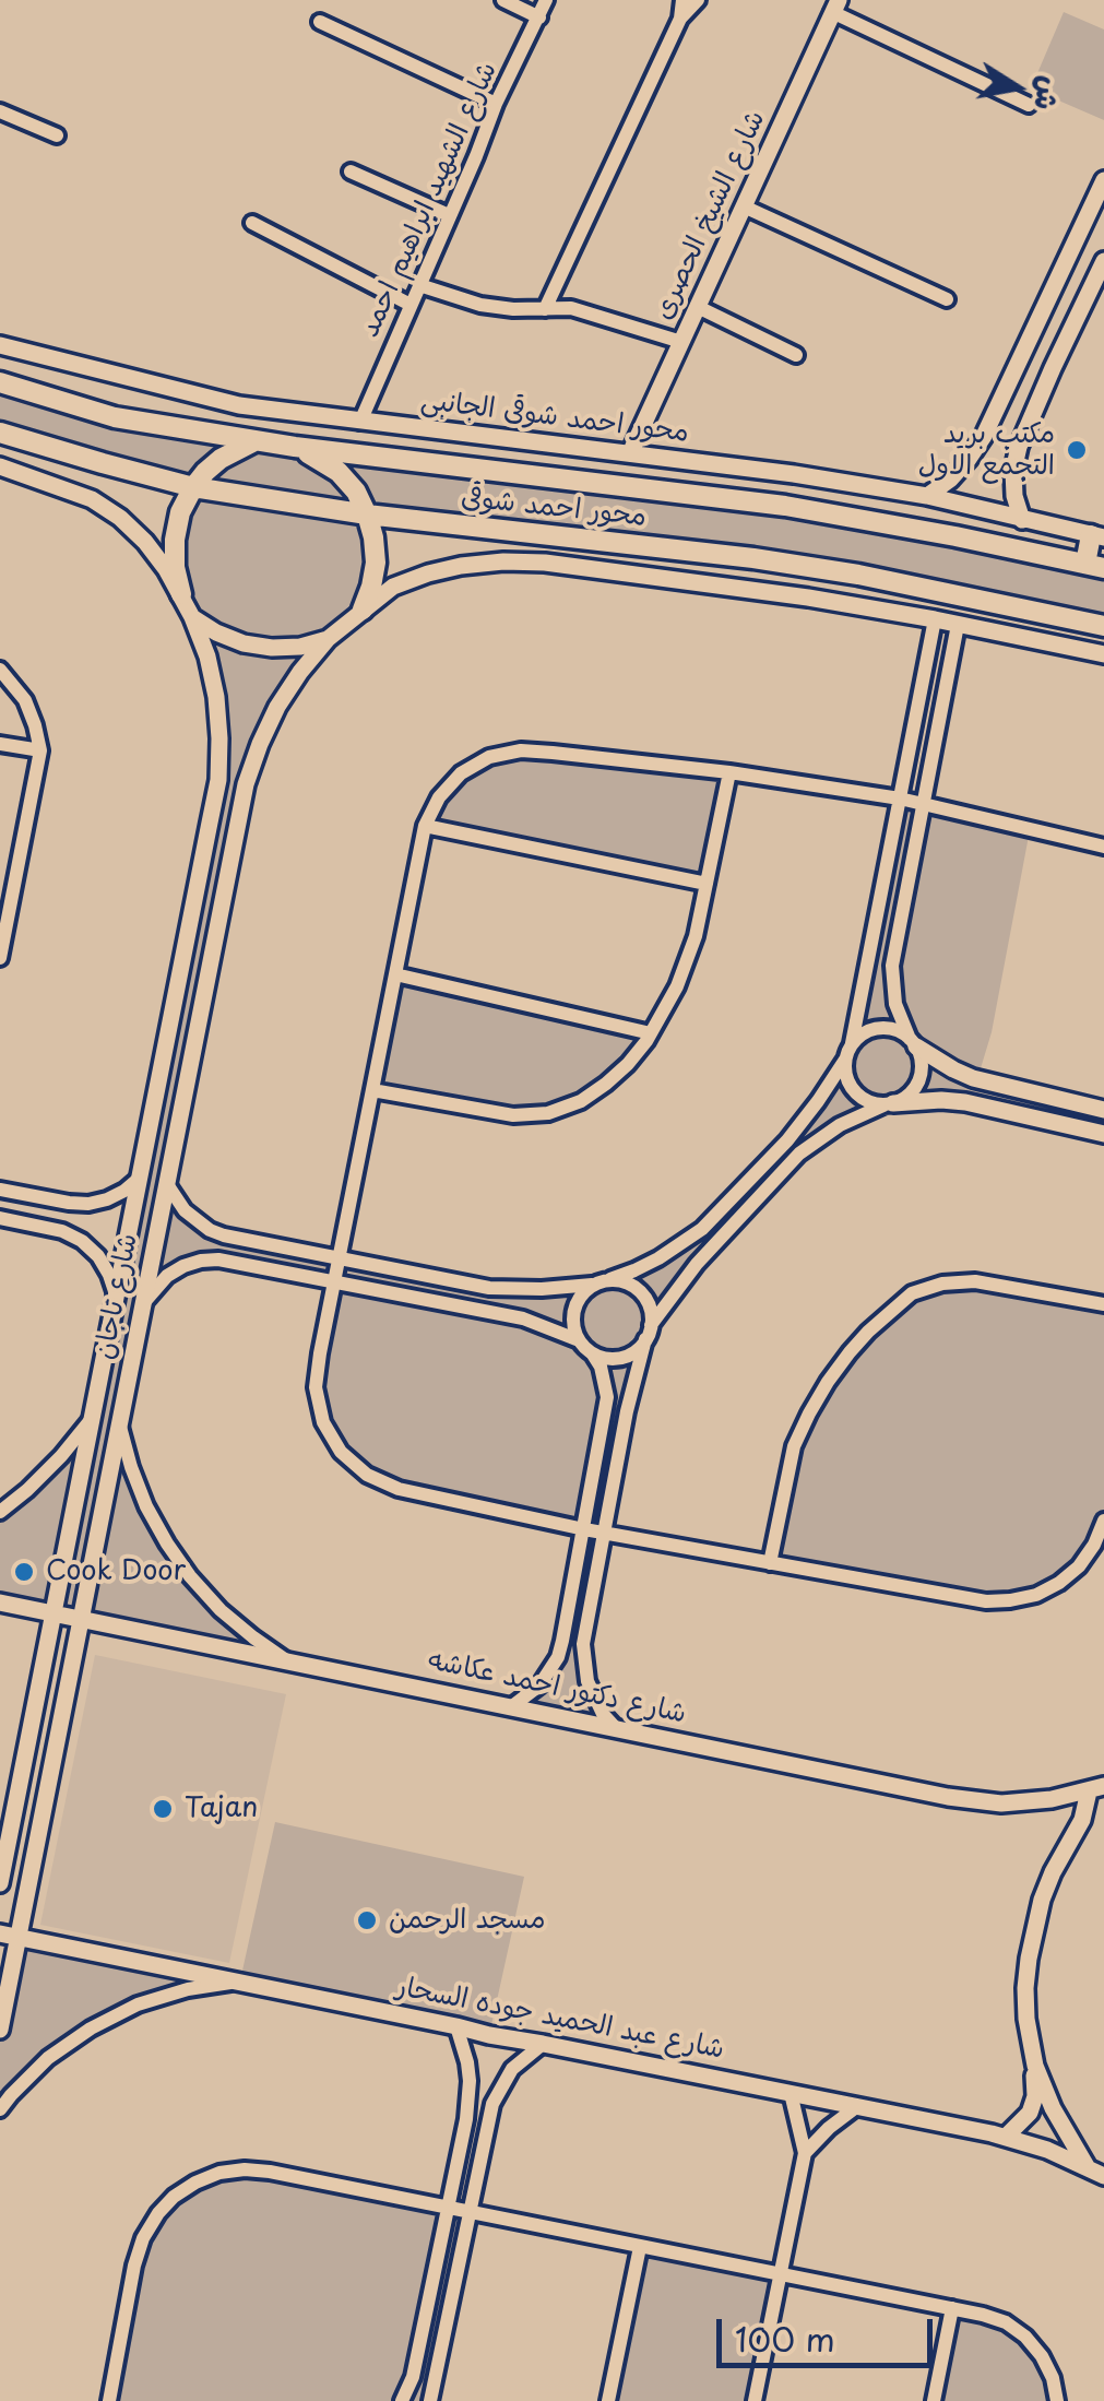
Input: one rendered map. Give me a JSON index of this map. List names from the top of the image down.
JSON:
{
  "streets": {
    "main road": ["محور احمد شوقى"],
    "street": [
      "شارع الشهيد ابراهيم احمد",
      "شارع الشيخ الحصرى",
      "محور احمد شوقى الجانبى",
      "شارع تاجان",
      "شارع دكتور احمد عكاشه",
      "شارع عبد الحميد جوده السحار"
    ]
  },
  "crossings": [
    ["شارع الشهيد ابراهيم احمد", "محور احمد شوقى الجانبى"],
    ["شارع الشيخ الحصرى", "محور احمد شوقى الجانبى"],
    ["محور احمد شوقى", "شارع تاجان"],
    ["شارع تاجان", "شارع دكتور احمد عكاشه"],
    ["شارع تاجان", "شارع عبد الحميد جوده السحار"]
  ],
  "places": [
    "مكتب بريد التجمع الاول",
    "Cook Door",
    "Tajan",
    "مسجد الرحمن"
  ],
  "scale_bar": "100 m",
  "north": "right"
}
